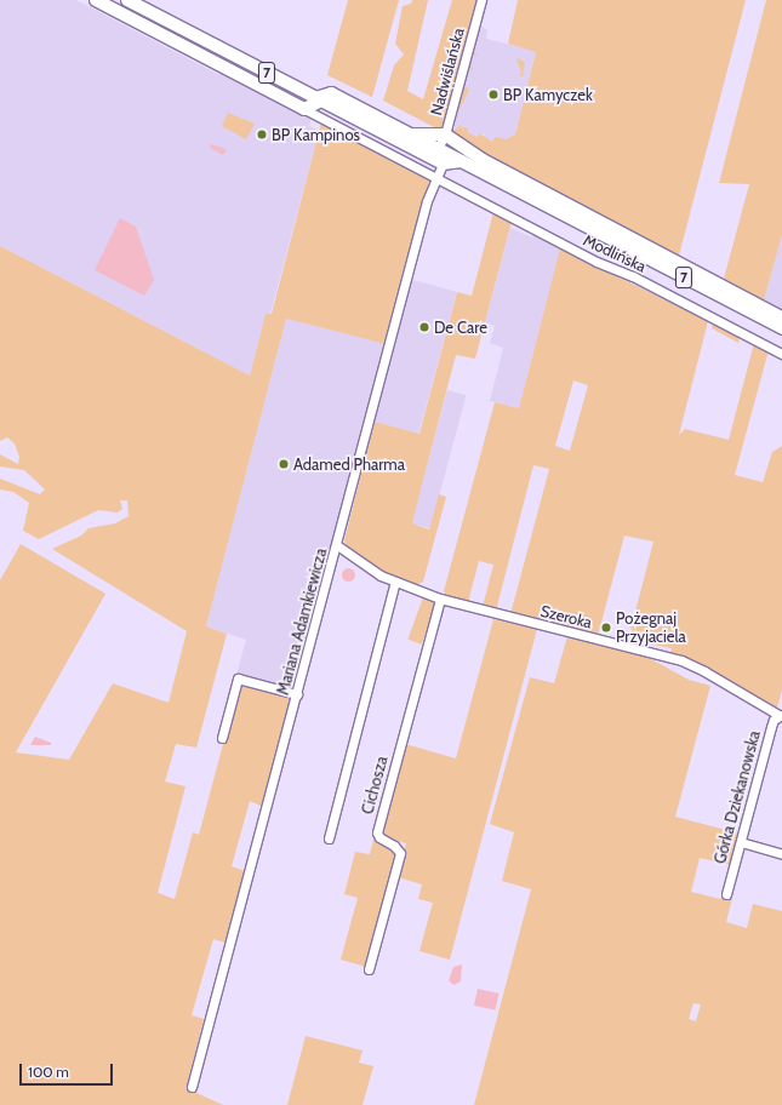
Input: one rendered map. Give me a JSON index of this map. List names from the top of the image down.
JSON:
{
  "streets": {
    "highway": ["7"],
    "street": [
      "Nadwiślańska",
      "Modlińska",
      "Szeroka",
      "Mariana Adamkiewicza",
      "Cichosza",
      "Górka Dziekanowska"
    ]
  },
  "crossings": [
    ["Nadwiślańska", "7"],
    ["7", "Mariana Adamkiewicza"],
    ["Modlińska", "Mariana Adamkiewicza"],
    ["Szeroka", "Mariana Adamkiewicza"],
    ["Szeroka", "Cichosza"],
    ["Szeroka", "Górka Dziekanowska"]
  ],
  "places": [
    "BP Kamyczek",
    "BP Kampinos",
    "De Care",
    "Adamed Pharma",
    "Pożegnaj Przyjaciela"
  ],
  "scale_bar": "100 m"
}
